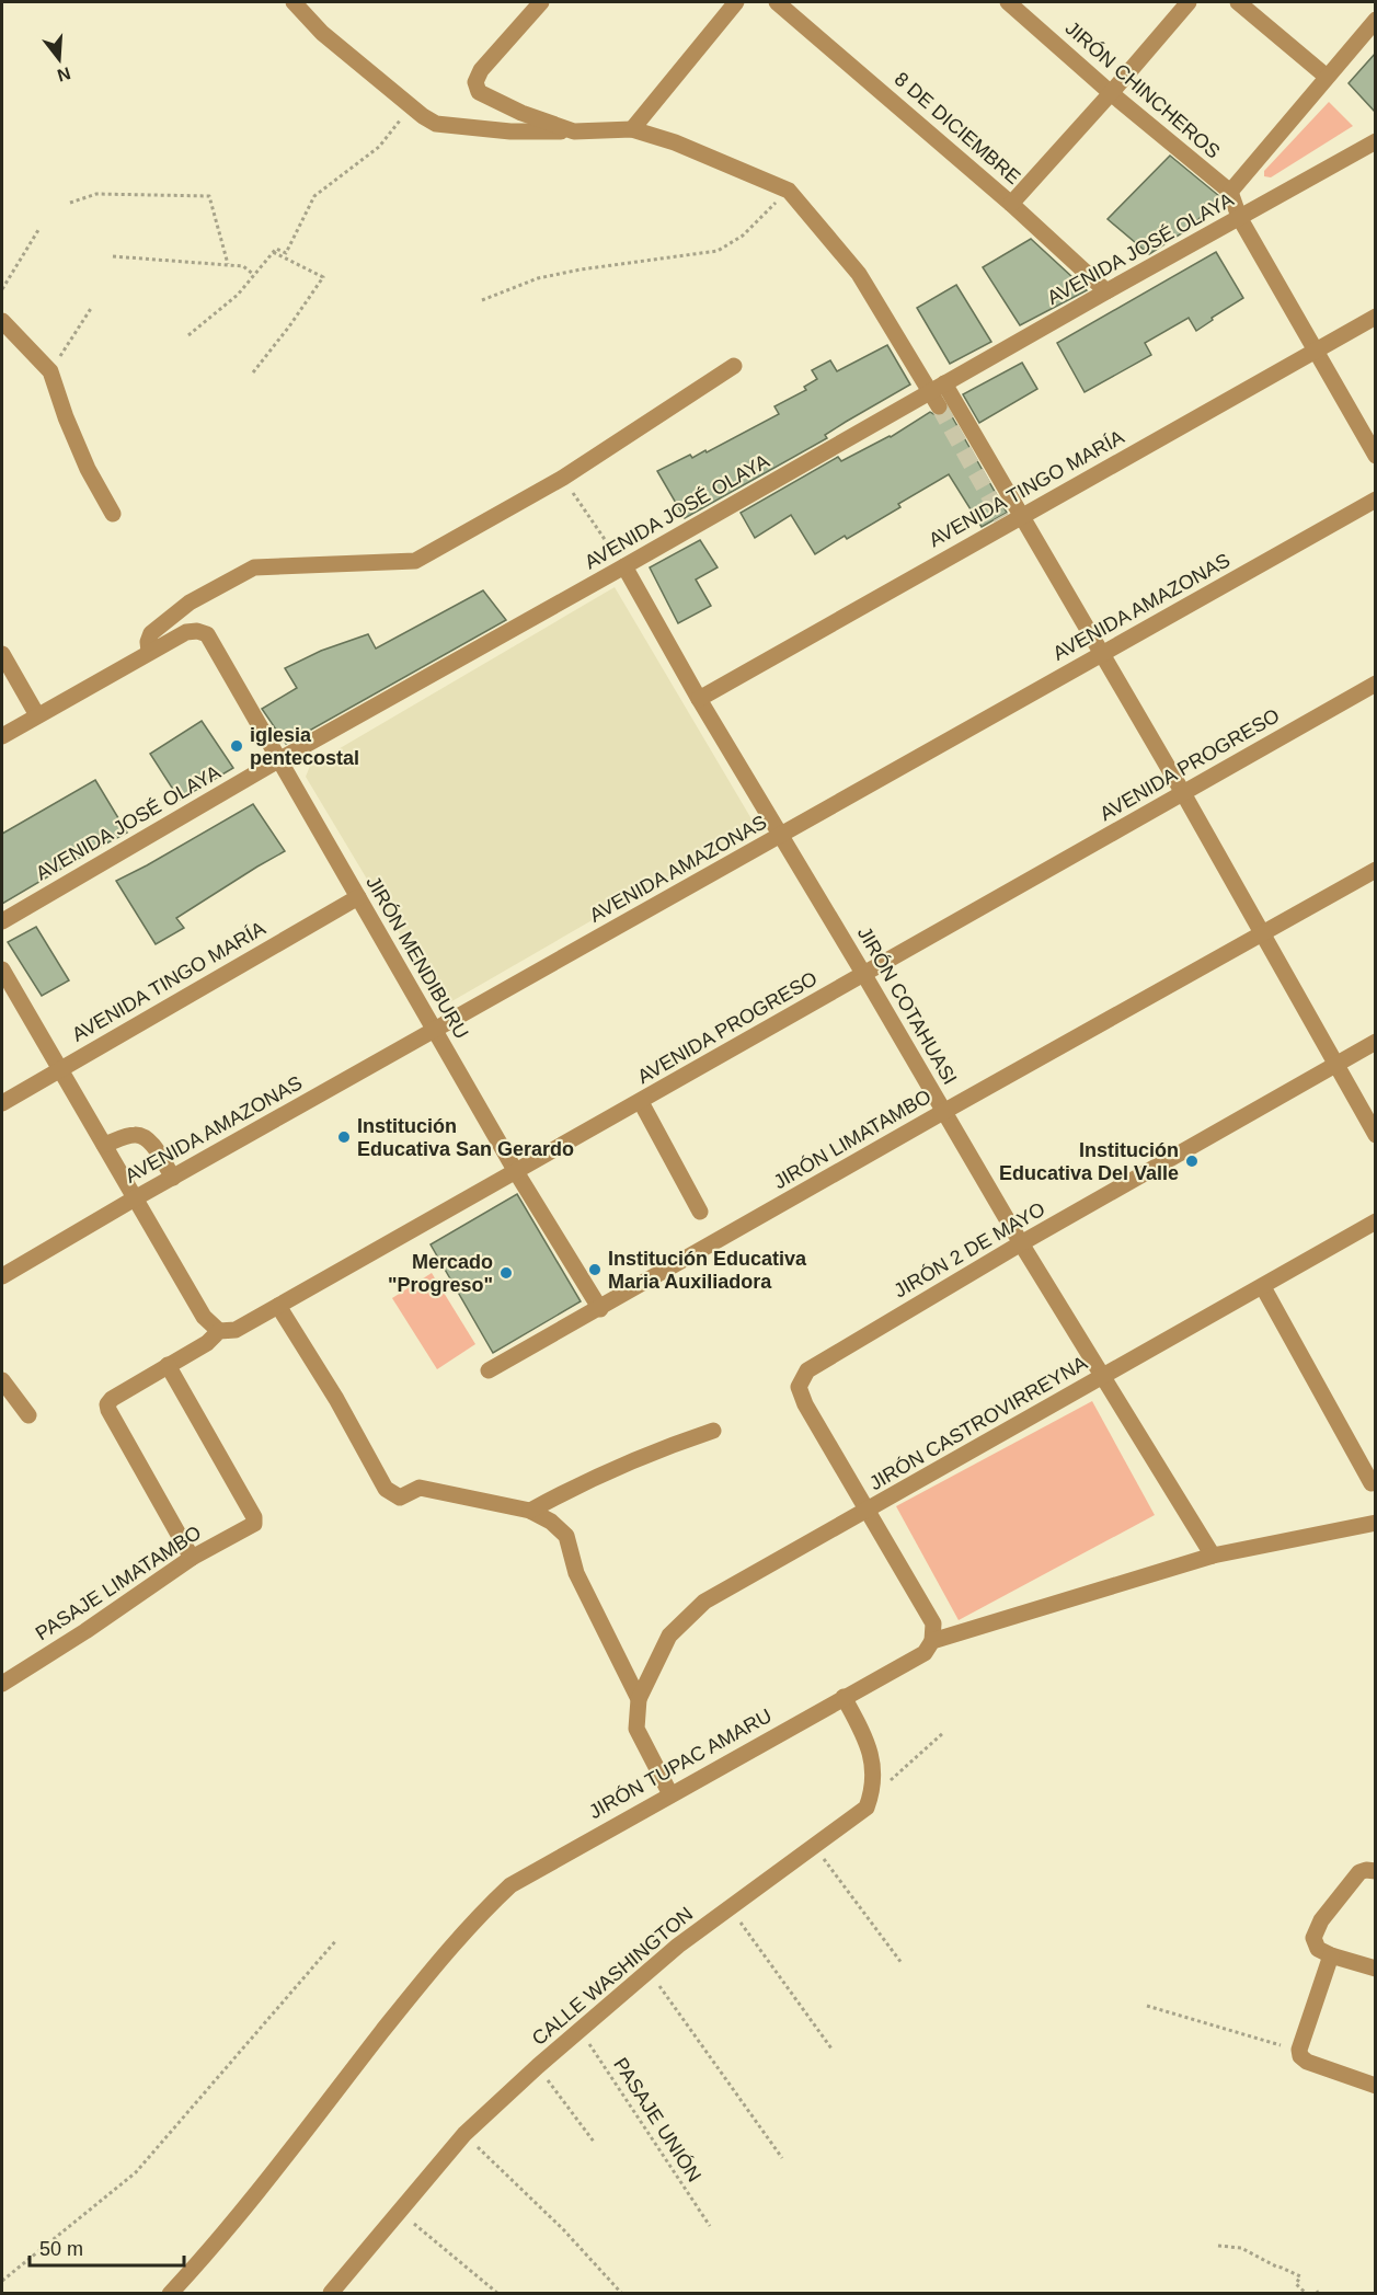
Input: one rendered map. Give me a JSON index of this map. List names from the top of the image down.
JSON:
{
  "streets": {
    "street": [
      "JIRÓN CHINCHEROS",
      "8 DE DICIEMBRE",
      "AVENIDA JOSÉ OLAYA",
      "AVENIDA TINGO MARÍA",
      "AVENIDA AMAZONAS",
      "AVENIDA PROGRESO",
      "JIRÓN MENDIBURU",
      "JIRÓN COTAHUASI",
      "JIRÓN LIMATAMBO",
      "JIRÓN 2 DE MAYO",
      "JIRÓN CASTROVIRREYNA",
      "PASAJE LIMATAMBO",
      "JIRÓN TUPAC AMARU",
      "CALLE WASHINGTON"
    ],
    "path": ["PASAJE UNIÓN"]
  },
  "crossings": [
    ["8 DE DICIEMBRE", "AVENIDA JOSÉ OLAYA"],
    ["AVENIDA JOSÉ OLAYA", "JIRÓN MENDIBURU"],
    ["AVENIDA JOSÉ OLAYA", "JIRÓN COTAHUASI"],
    ["AVENIDA TINGO MARÍA", "JIRÓN MENDIBURU"],
    ["AVENIDA TINGO MARÍA", "JIRÓN COTAHUASI"],
    ["AVENIDA AMAZONAS", "JIRÓN MENDIBURU"],
    ["AVENIDA AMAZONAS", "JIRÓN COTAHUASI"],
    ["AVENIDA PROGRESO", "JIRÓN MENDIBURU"],
    ["AVENIDA PROGRESO", "JIRÓN COTAHUASI"],
    ["AVENIDA PROGRESO", "PASAJE LIMATAMBO"],
    ["JIRÓN MENDIBURU", "JIRÓN LIMATAMBO"],
    ["JIRÓN COTAHUASI", "JIRÓN LIMATAMBO"],
    ["JIRÓN COTAHUASI", "JIRÓN 2 DE MAYO"],
    ["JIRÓN COTAHUASI", "JIRÓN CASTROVIRREYNA"],
    ["JIRÓN COTAHUASI", "JIRÓN TUPAC AMARU"],
    ["JIRÓN 2 DE MAYO", "JIRÓN CASTROVIRREYNA"],
    ["CALLE WASHINGTON", "PASAJE UNIÓN"]
  ],
  "places": [
    "iglesia pentecostal",
    "Institución Educativa San Gerardo",
    "Institución Educativa Del Valle",
    "Institución Educativa Maria Auxiliadora",
    "Mercado \"Progreso\""
  ],
  "scale_bar": "50 m",
  "north": "bottom"
}
